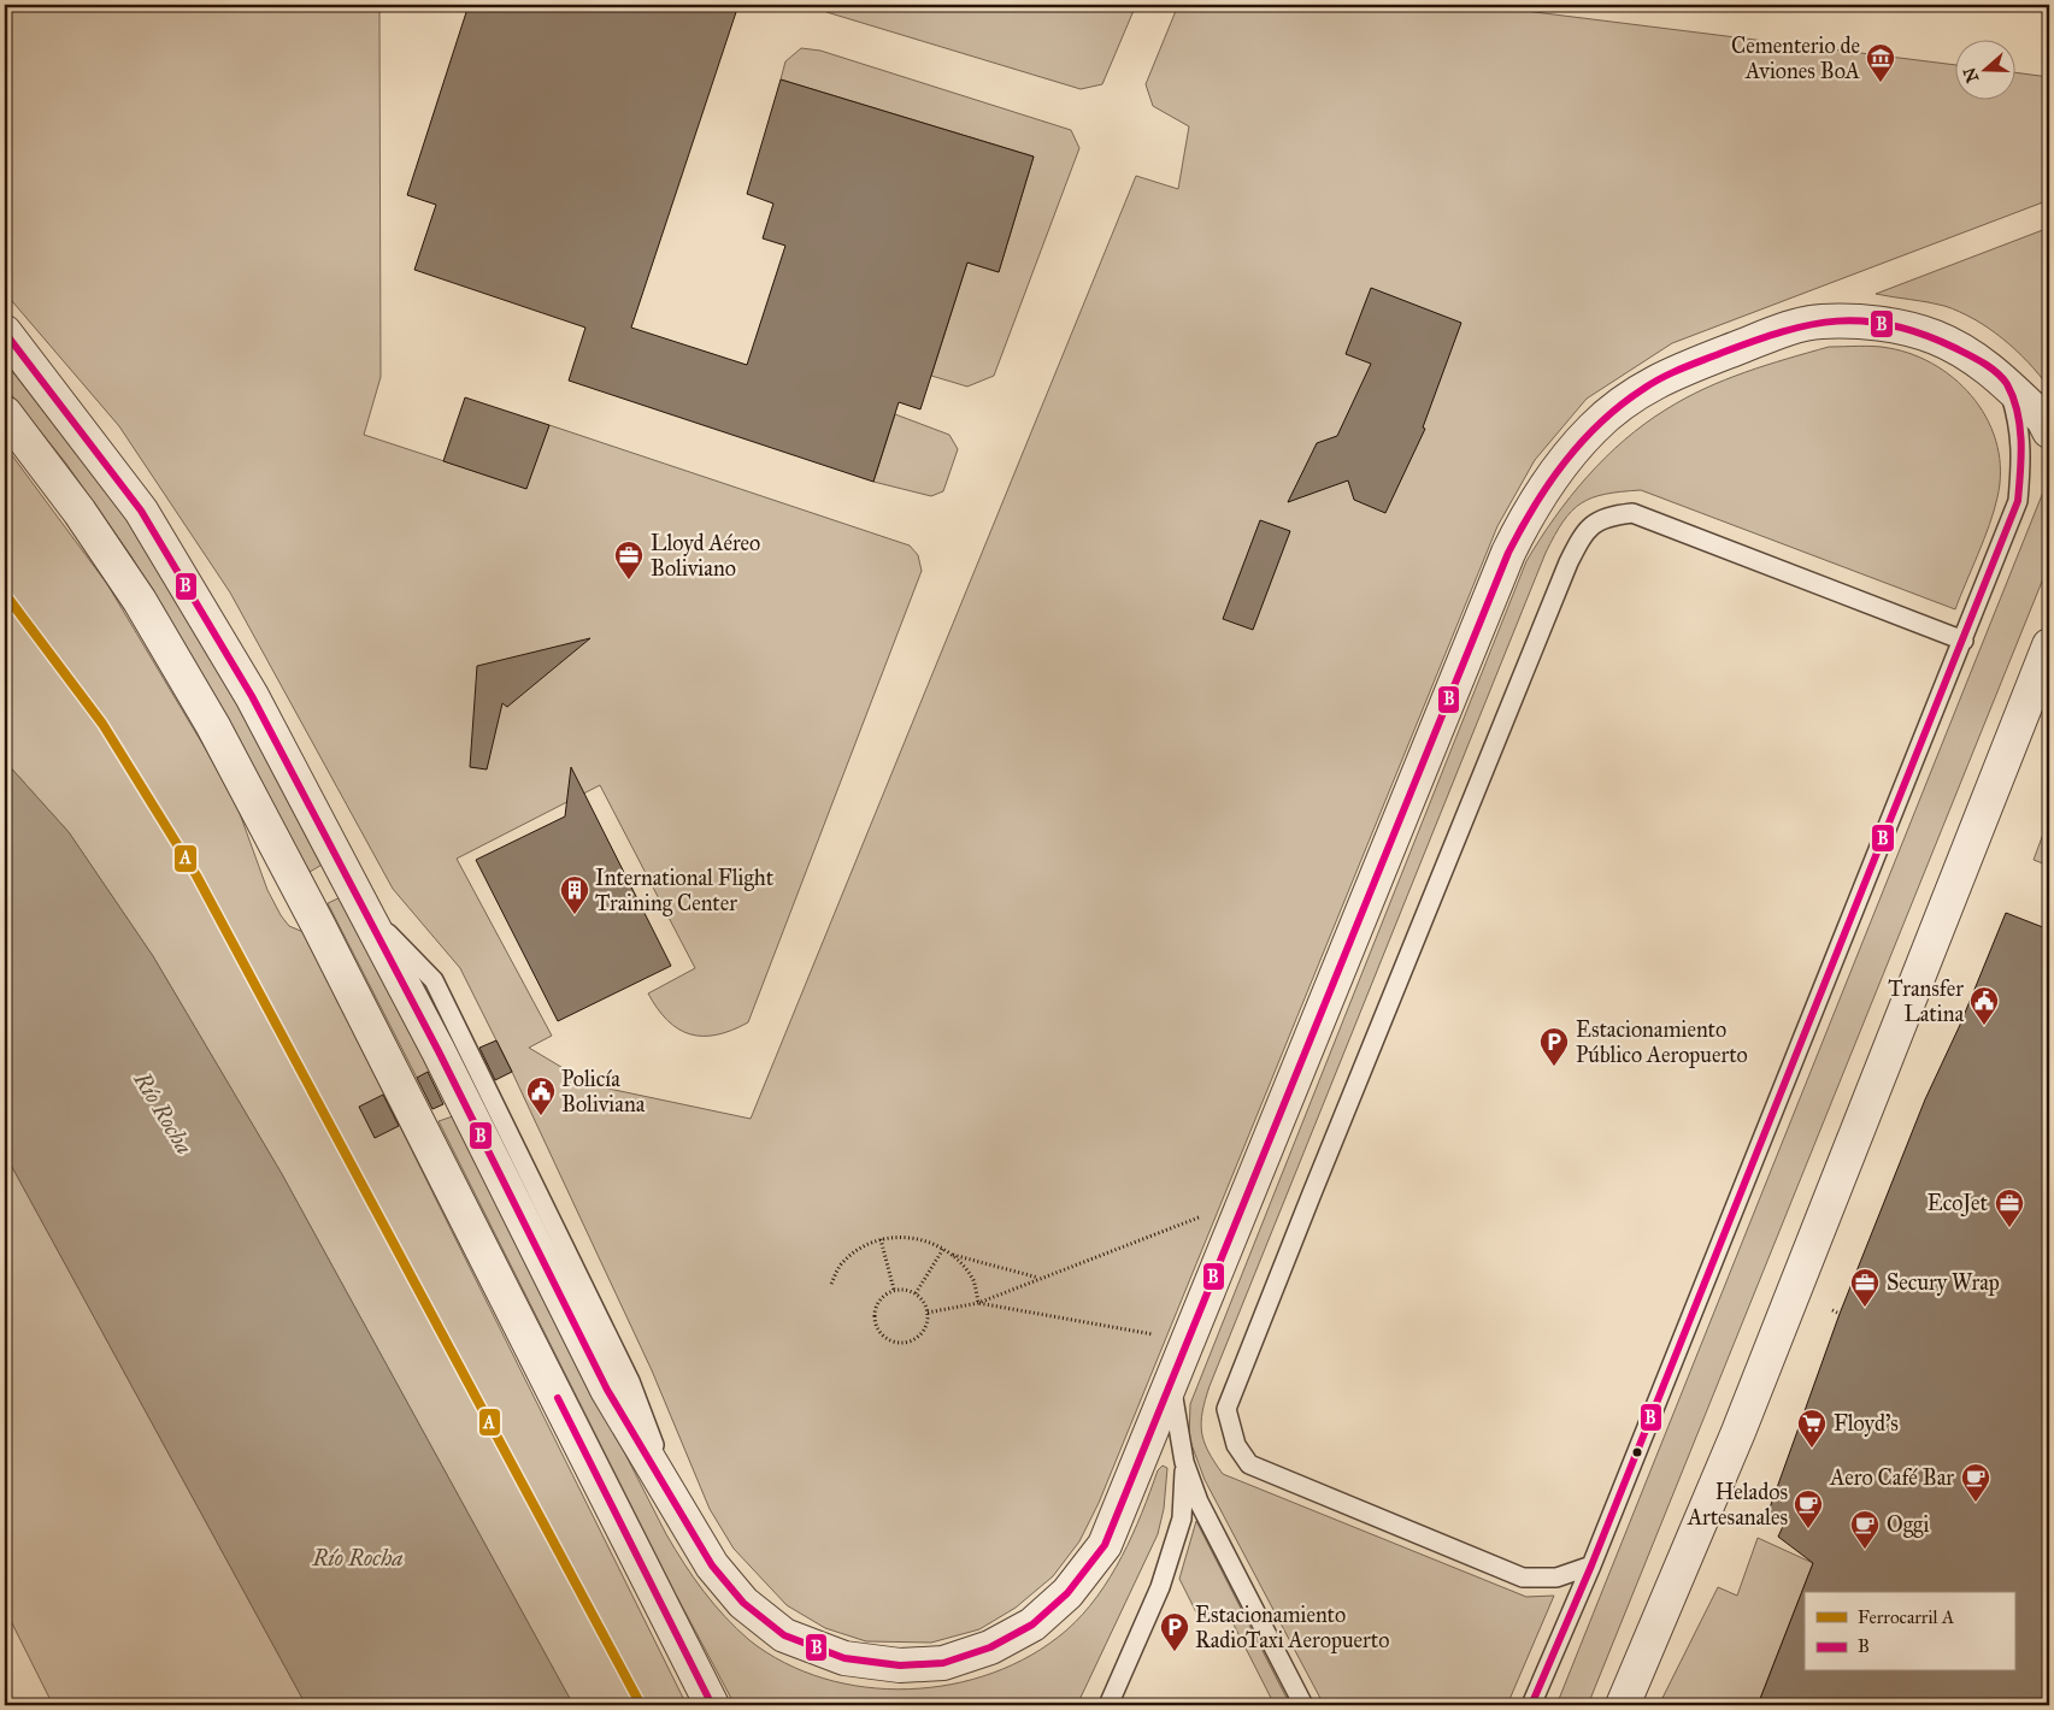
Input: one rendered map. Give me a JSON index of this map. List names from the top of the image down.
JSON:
{
  "water": ["Río Rocha"],
  "places": {
    "museum": ["Cementerio de Aviones BoA"],
    "office": ["Lloyd Aéreo Boliviano", "EcoJet", "Secury Wrap"],
    "building": ["International Flight Training Center"],
    "public building": ["Transfer Latina", "Policía Boliviana"],
    "parking": ["Estacionamiento Público Aeropuerto", "Estacionamiento RadioTaxi Aeropuerto"],
    "supermarket": ["Floyd's"],
    "cafe": ["Aero Café Bar", "Helados Artesanales", "Oggi"]
  },
  "lines": ["transit line B", "rail line A"],
  "legend": ["Ferrocarril A", "B"],
  "north": "left"
}
